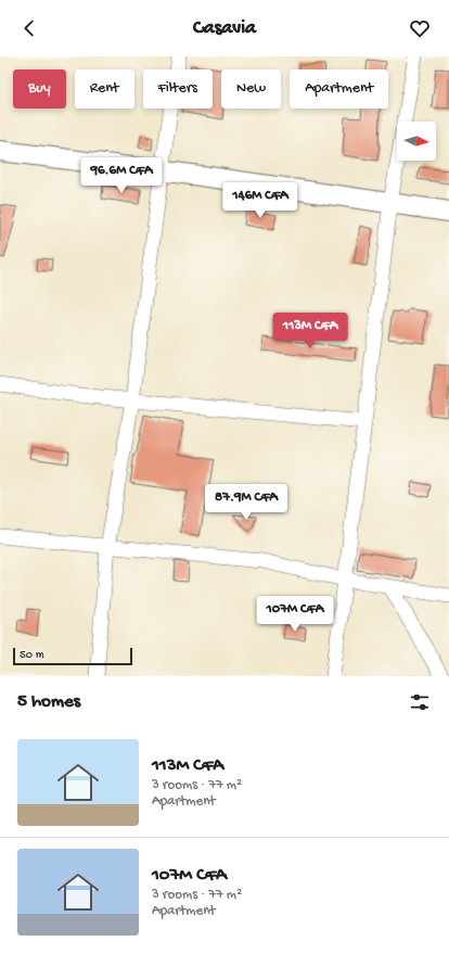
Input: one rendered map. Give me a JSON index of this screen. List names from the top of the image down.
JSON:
{
  "scale_bar": "50 m",
  "north": "right",
  "page": {
    "header": "Casavia",
    "chip": [
      "Buy",
      "Rent",
      "Filters",
      "New",
      "Apartment"
    ],
    "price": [
      "96.6M CFA",
      "146M CFA",
      "113M CFA",
      "87.9M CFA",
      "107M CFA"
    ],
    "scale": "50 m",
    "heading": "5 homes",
    "list": [
      {
        "name": "113M CFA",
        "note": "3 rooms · 77 m² · Apartment"
      },
      {
        "name": "107M CFA",
        "note": "3 rooms · 77 m² · Apartment"
      }
    ]
  }
}
